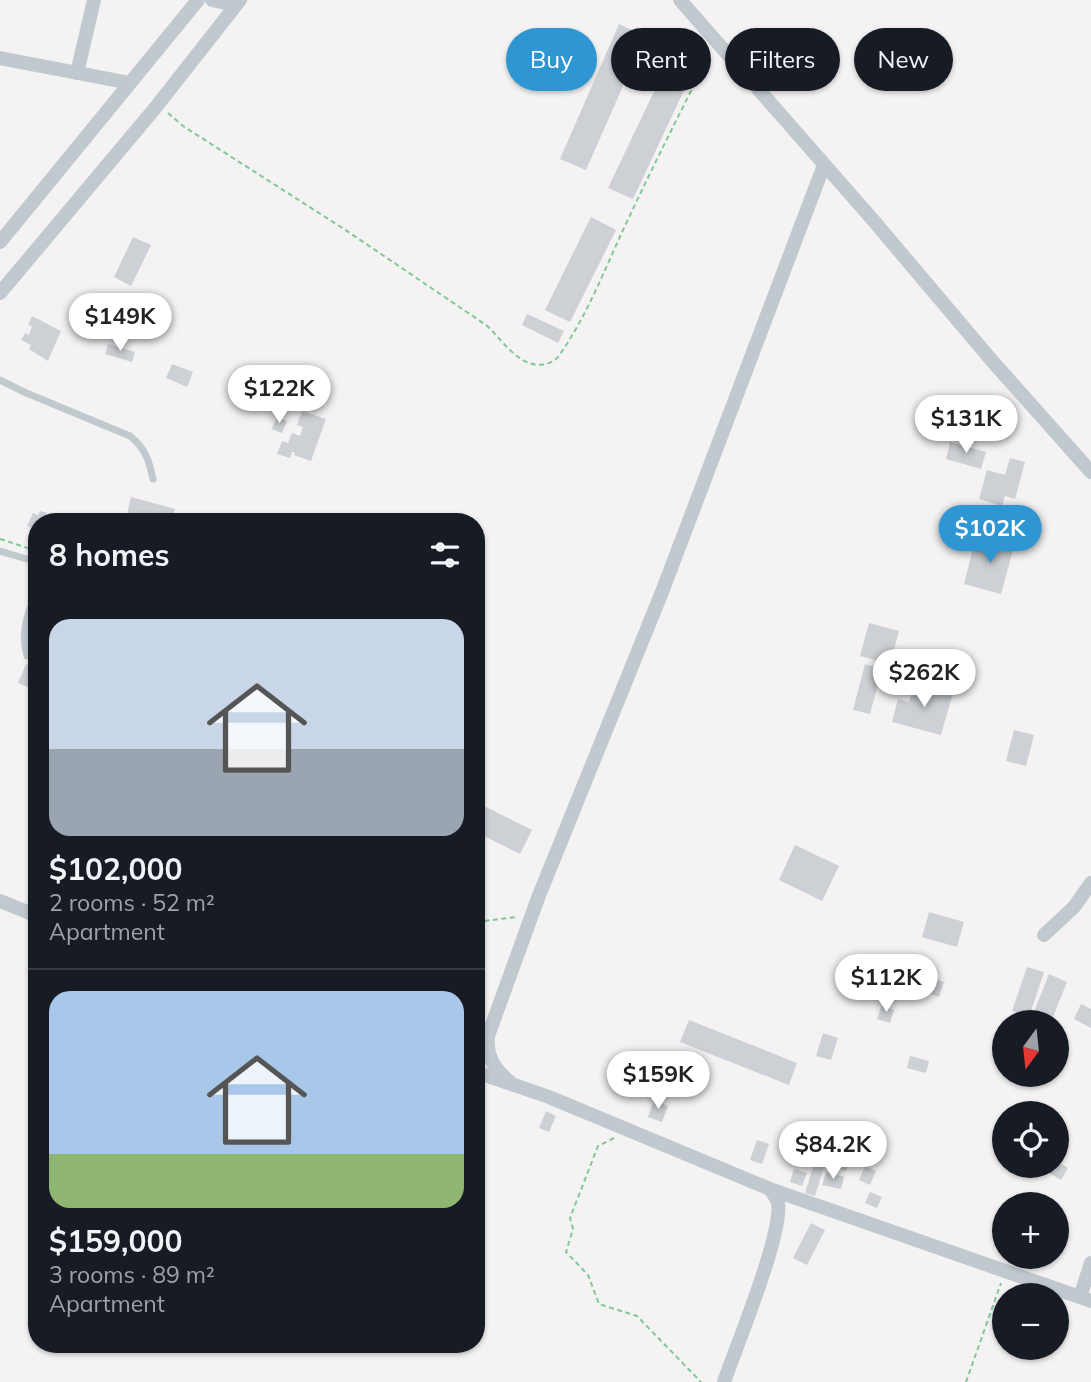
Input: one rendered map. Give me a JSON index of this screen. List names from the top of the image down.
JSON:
{
  "north": "bottom",
  "page": {
    "chip": [
      "Buy",
      "Rent",
      "Filters",
      "New"
    ],
    "price": [
      "$149K",
      "$122K",
      "$131K",
      "$102K",
      "$262K",
      "$112K",
      "$159K",
      "$84.2K"
    ],
    "heading": "8 homes",
    "list": [
      {
        "name": "$102,000",
        "note": "2 rooms · 52 m² · Apartment"
      },
      {
        "name": "$159,000",
        "note": "3 rooms · 89 m² · Apartment"
      }
    ],
    "map_buttons": ["+", "−"]
  }
}
